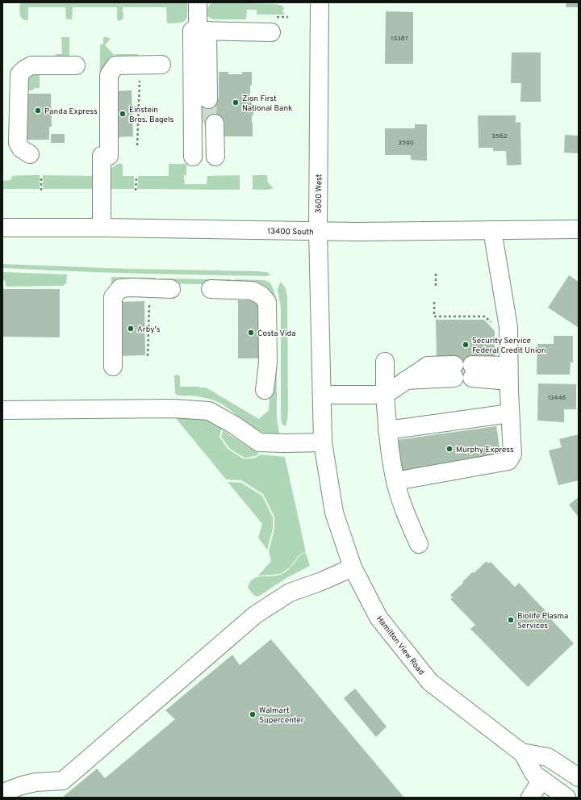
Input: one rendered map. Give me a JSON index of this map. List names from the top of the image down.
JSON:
{
  "streets": {
    "main road": ["3600 West", "13400 South", "Hamilton View Road"]
  },
  "crossings": [
    ["3600 West", "13400 South"],
    ["3600 West", "Hamilton View Road"]
  ],
  "places": [
    "Zion First National Bank",
    "Panda Express",
    "Einstein Bros. Bagels",
    "Arby's",
    "Costa Vida",
    "Security Service Federal Credit Union",
    "Murphy Express",
    "Biolife Plasma Services",
    "Walmart Supercenter"
  ],
  "house_numbers": [
    "13387",
    "3562",
    "3590",
    "13446"
  ]
}
